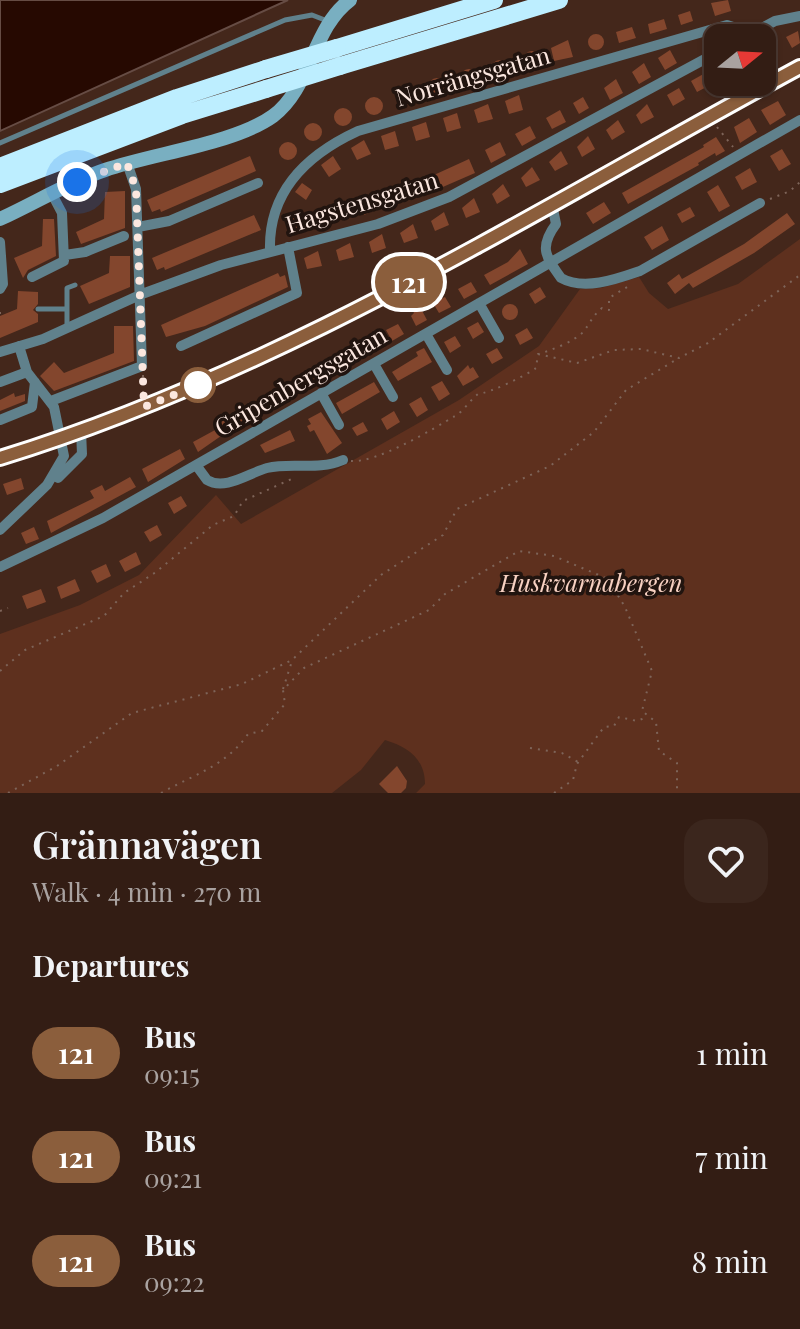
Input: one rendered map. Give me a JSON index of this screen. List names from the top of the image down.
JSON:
{
  "streets": {
    "street": ["Norrängsgatan", "Hagstensgatan", "Gripenbergsgatan"]
  },
  "crossings": [
    ["Norrängsgatan", "Hagstensgatan"]
  ],
  "parks": ["Huskvarnabergen"],
  "lines": ["bus line 121"],
  "north": "right",
  "page": {
    "on_map": "121",
    "heading": [
      ["Grännavägen", "Walk · 4 min · 270 m"],
      "Departures"
    ],
    "list": [
      {
        "mark": "121",
        "name": "Bus",
        "note": "09:15",
        "value": "1 min"
      },
      {
        "mark": "121",
        "name": "Bus",
        "note": "09:21",
        "value": "7 min"
      },
      {
        "mark": "121",
        "name": "Bus",
        "note": "09:22",
        "value": "8 min"
      }
    ]
  }
}
